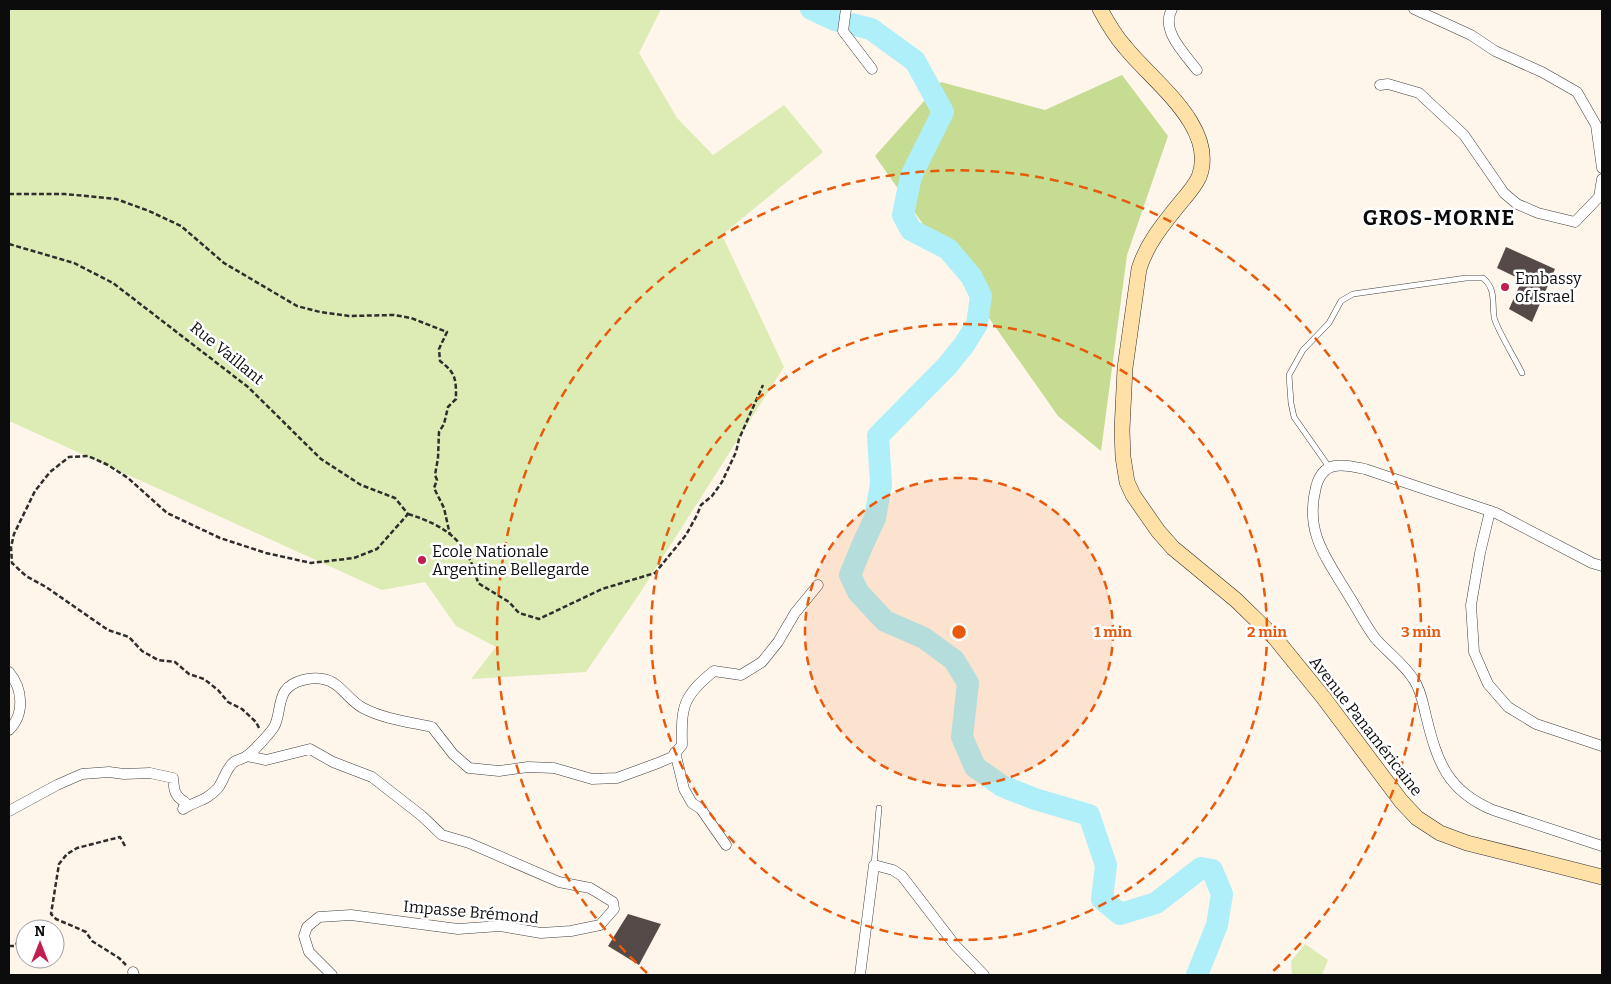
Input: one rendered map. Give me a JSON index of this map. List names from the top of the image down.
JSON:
{
  "streets": {
    "main road": ["Avenue Panaméricaine"],
    "street": ["Impasse Brémond"],
    "path": ["Rue Vaillant"]
  },
  "districts": ["GROS-MORNE"],
  "places": ["Embassy of Israel", "Ecole Nationale Argentine Bellegarde"],
  "north": "top",
  "rings": ["1 min", "2 min", "3 min"]
}
